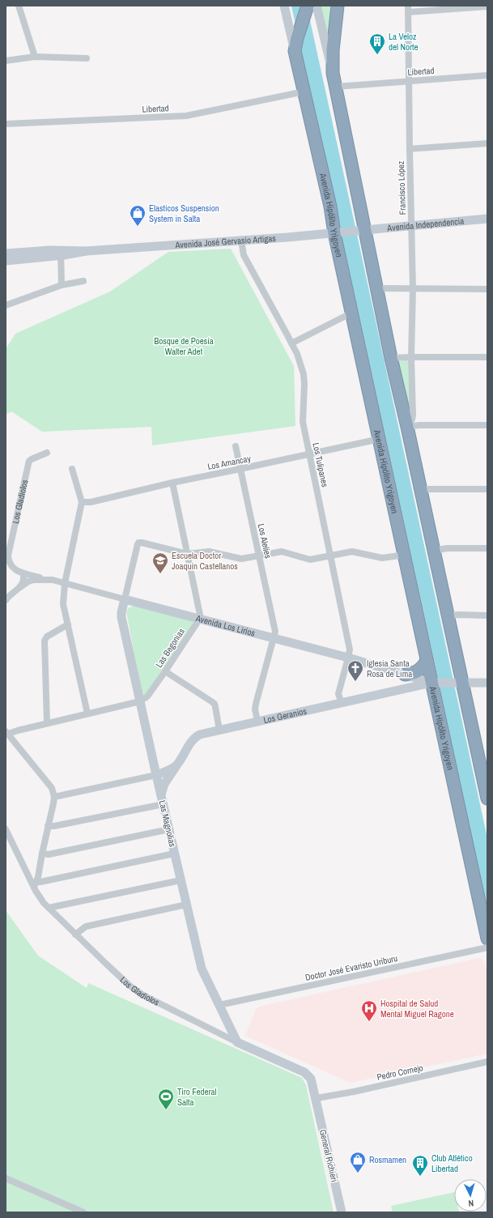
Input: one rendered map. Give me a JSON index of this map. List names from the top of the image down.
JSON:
{
  "streets": {
    "highway": ["Avenida Hipólito Yrigoyen"],
    "street": [
      "Libertad",
      "Francisco López",
      "Avenida Independencia",
      "Avenida José Gervasio Artigas",
      "Los Amancay",
      "Los Tulipanes",
      "Los Gladiolos",
      "Los Alelíes",
      "Avenida Los Lirios",
      "Las Begonias",
      "Los Geranios",
      "Las Magnolias",
      "Doctor José Evaristo Uriburu",
      "Pedro Cornejo",
      "General Richieri"
    ]
  },
  "crossings": [
    ["Libertad", "Francisco López"],
    ["Libertad", "Avenida Hipólito Yrigoyen"],
    ["Francisco López", "Avenida Independencia"],
    ["Avenida Hipólito Yrigoyen", "Avenida José Gervasio Artigas"],
    ["Avenida Hipólito Yrigoyen", "Los Amancay"],
    ["Avenida Hipólito Yrigoyen", "Avenida Los Lirios"],
    ["Avenida Hipólito Yrigoyen", "Los Geranios"],
    ["Avenida Independencia", "Avenida José Gervasio Artigas"],
    ["Avenida José Gervasio Artigas", "Los Tulipanes"],
    ["Los Amancay", "Los Tulipanes"],
    ["Los Amancay", "Los Alelíes"],
    ["Los Tulipanes", "Avenida Los Lirios"],
    ["Los Tulipanes", "Los Geranios"],
    ["Los Gladiolos", "Avenida Los Lirios"],
    ["Los Gladiolos", "Las Magnolias"],
    ["Los Gladiolos", "Pedro Cornejo"],
    ["Los Gladiolos", "General Richieri"],
    ["Los Alelíes", "Avenida Los Lirios"],
    ["Los Alelíes", "Los Geranios"],
    ["Avenida Los Lirios", "Las Begonias"],
    ["Avenida Los Lirios", "Los Geranios"],
    ["Avenida Los Lirios", "Las Magnolias"],
    ["Las Begonias", "Las Magnolias"],
    ["Los Geranios", "Las Magnolias"],
    ["Las Magnolias", "Doctor José Evaristo Uriburu"],
    ["Pedro Cornejo", "General Richieri"]
  ],
  "parks": ["Bosque de Poesía Walter Adet"],
  "places": {
    "building": ["La Veloz del Norte", "Club Atlético Libertad"],
    "shop": ["Elasticos Suspension System in Salta", "Rosmamen"],
    "school or university": ["Escuela Doctor Joaquín Castellanos"],
    "church": ["Iglesia Santa Rosa de Lima"],
    "hospital": ["Hospital de Salud Mental Miguel Ragone"],
    "sports": ["Tiro Federal Salta"]
  },
  "north": "bottom"
}
